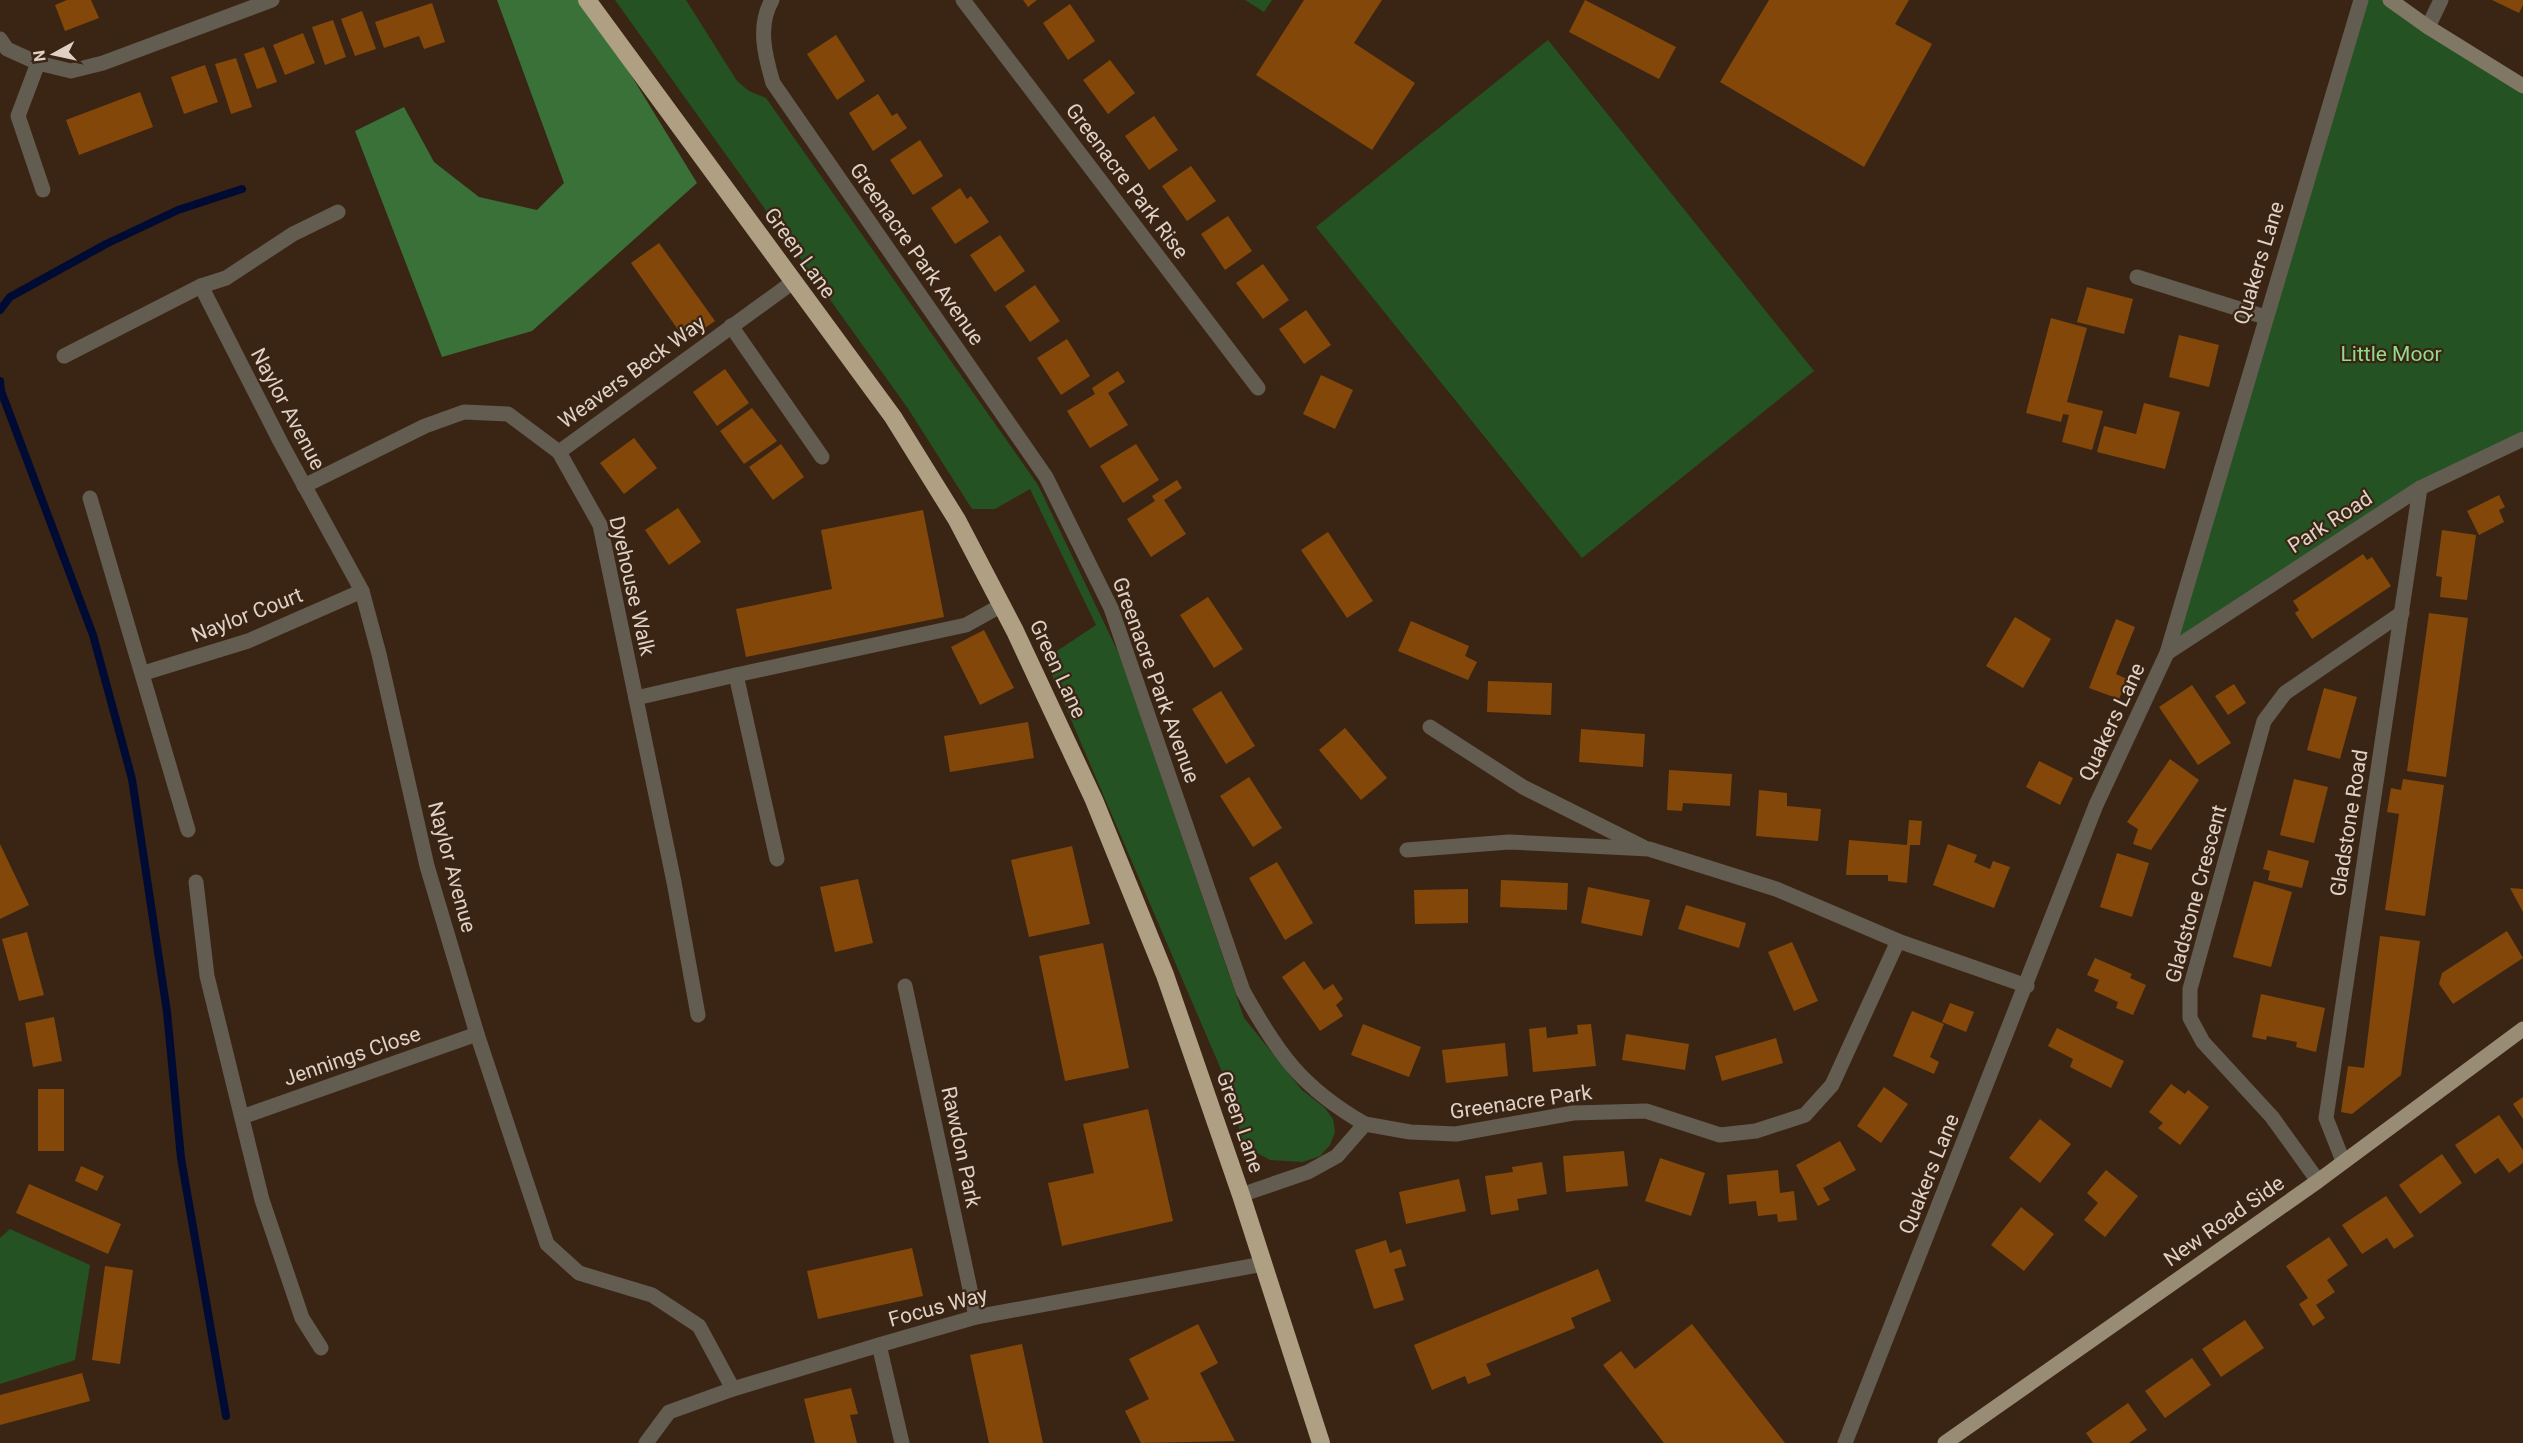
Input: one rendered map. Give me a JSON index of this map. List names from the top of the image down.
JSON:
{
  "streets": {
    "highway": ["Green Lane"],
    "main road": ["New Road Side"],
    "street": [
      "Greenacre Park Rise",
      "Greenacre Park Avenue",
      "Quakers Lane",
      "Weavers Beck Way",
      "Naylor Avenue",
      "Park Road",
      "Dyehouse Walk",
      "Naylor Court",
      "Gladstone Road",
      "Gladstone Crescent",
      "Jennings Close",
      "Greenacre Park",
      "Rawdon Park",
      "Focus Way"
    ]
  },
  "crossings": [
    ["Green Lane", "Weavers Beck Way"],
    ["Green Lane", "Focus Way"],
    ["Greenacre Park Avenue", "Greenacre Park"],
    ["Quakers Lane", "Park Road"],
    ["Weavers Beck Way", "Dyehouse Walk"],
    ["Naylor Avenue", "Dyehouse Walk"],
    ["Naylor Avenue", "Naylor Court"],
    ["Naylor Avenue", "Jennings Close"],
    ["Naylor Avenue", "Focus Way"],
    ["Park Road", "Gladstone Road"],
    ["Gladstone Road", "Gladstone Crescent"],
    ["Gladstone Road", "New Road Side"],
    ["Gladstone Crescent", "New Road Side"],
    ["Rawdon Park", "Focus Way"]
  ],
  "parks": ["Little Moor"],
  "north": "left"
}
